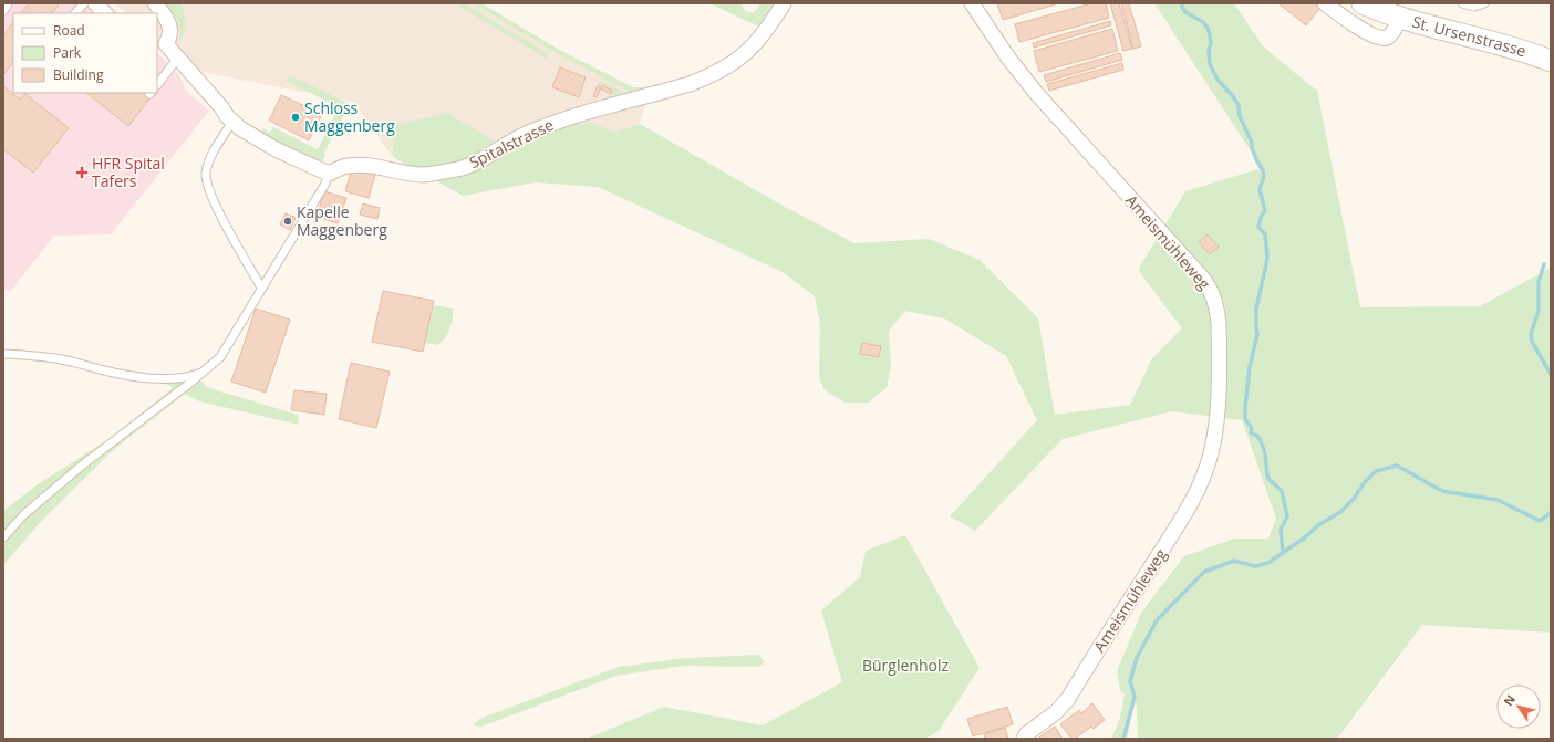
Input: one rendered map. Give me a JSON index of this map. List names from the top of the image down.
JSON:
{
  "streets": {
    "main road": ["St. Ursenstrasse"],
    "street": ["Spitalstrasse", "Ameismühleweg"]
  },
  "parks": ["Bürglenholz"],
  "places": {
    "other": ["Schloss Maggenberg", "Kapelle Maggenberg"],
    "health": ["HFR Spital Tafers"]
  },
  "legend": ["Road", "Park", "Building"],
  "north": "top left"
}
